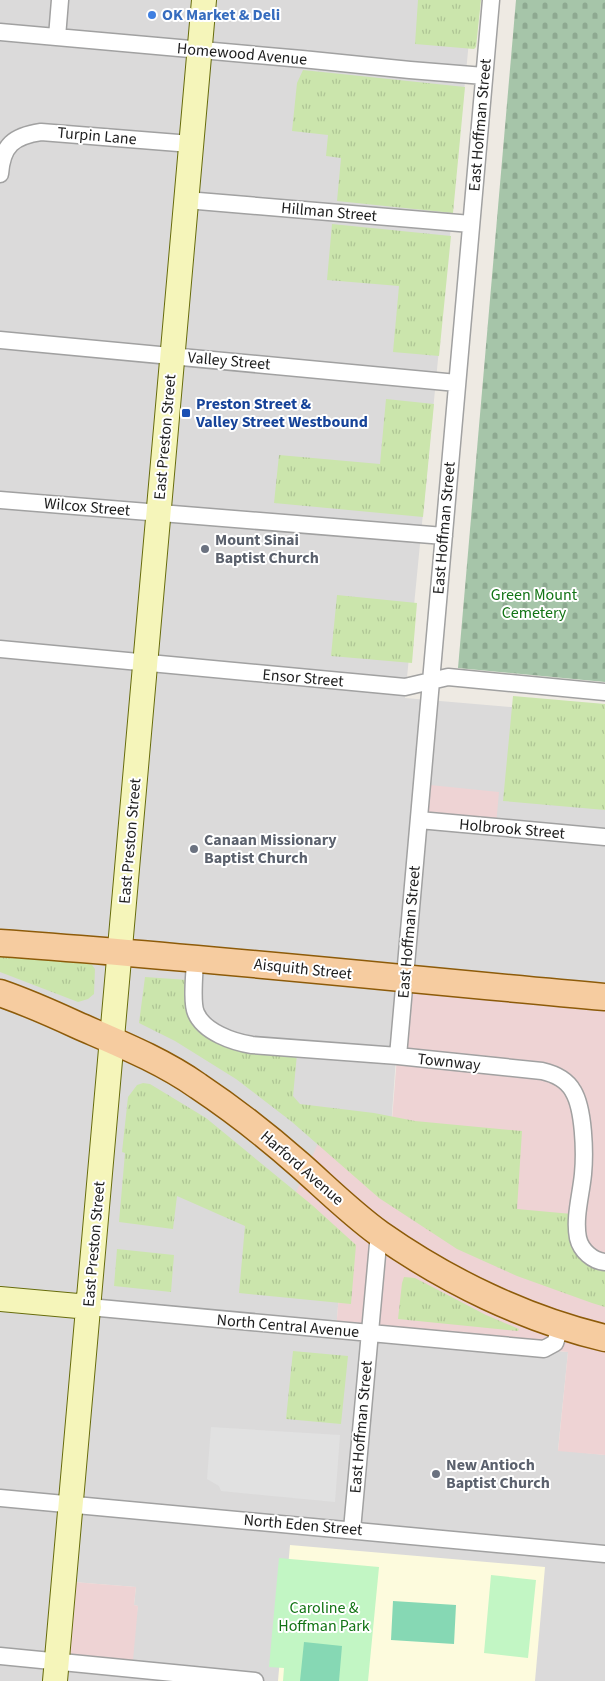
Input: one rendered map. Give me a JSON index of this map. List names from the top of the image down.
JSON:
{
  "streets": {
    "main road": [
      "East Preston Street",
      "Aisquith Street",
      "Harford Avenue",
      "North Central Avenue"
    ],
    "street": [
      "Homewood Avenue",
      "East Hoffman Street",
      "Turpin Lane",
      "Hillman Street",
      "Valley Street",
      "Wilcox Street",
      "Ensor Street",
      "Holbrook Street",
      "Townway",
      "North Eden Street"
    ]
  },
  "crossings": [
    ["Homewood Avenue", "East Hoffman Street"],
    ["Homewood Avenue", "East Preston Street"],
    ["East Hoffman Street", "Hillman Street"],
    ["East Hoffman Street", "Valley Street"],
    ["East Hoffman Street", "Wilcox Street"],
    ["East Hoffman Street", "Ensor Street"],
    ["East Hoffman Street", "Holbrook Street"],
    ["East Hoffman Street", "Aisquith Street"],
    ["East Hoffman Street", "Townway"],
    ["East Hoffman Street", "Harford Avenue"],
    ["East Hoffman Street", "North Central Avenue"],
    ["East Hoffman Street", "North Eden Street"],
    ["Turpin Lane", "East Preston Street"],
    ["Hillman Street", "East Preston Street"],
    ["Valley Street", "East Preston Street"],
    ["East Preston Street", "Wilcox Street"],
    ["East Preston Street", "Ensor Street"],
    ["East Preston Street", "Aisquith Street"],
    ["East Preston Street", "Harford Avenue"],
    ["East Preston Street", "North Central Avenue"],
    ["East Preston Street", "North Eden Street"],
    ["Aisquith Street", "Townway"],
    ["Harford Avenue", "North Central Avenue"]
  ],
  "parks": ["Green Mount Cemetery", "Caroline & Hoffman Park"],
  "places": {
    "other": [
      "OK Market & Deli",
      "Mount Sinai Baptist Church",
      "Canaan Missionary Baptist Church",
      "New Antioch Baptist Church"
    ],
    "transit": ["Preston Street & Valley Street Westbound"]
  }
}
